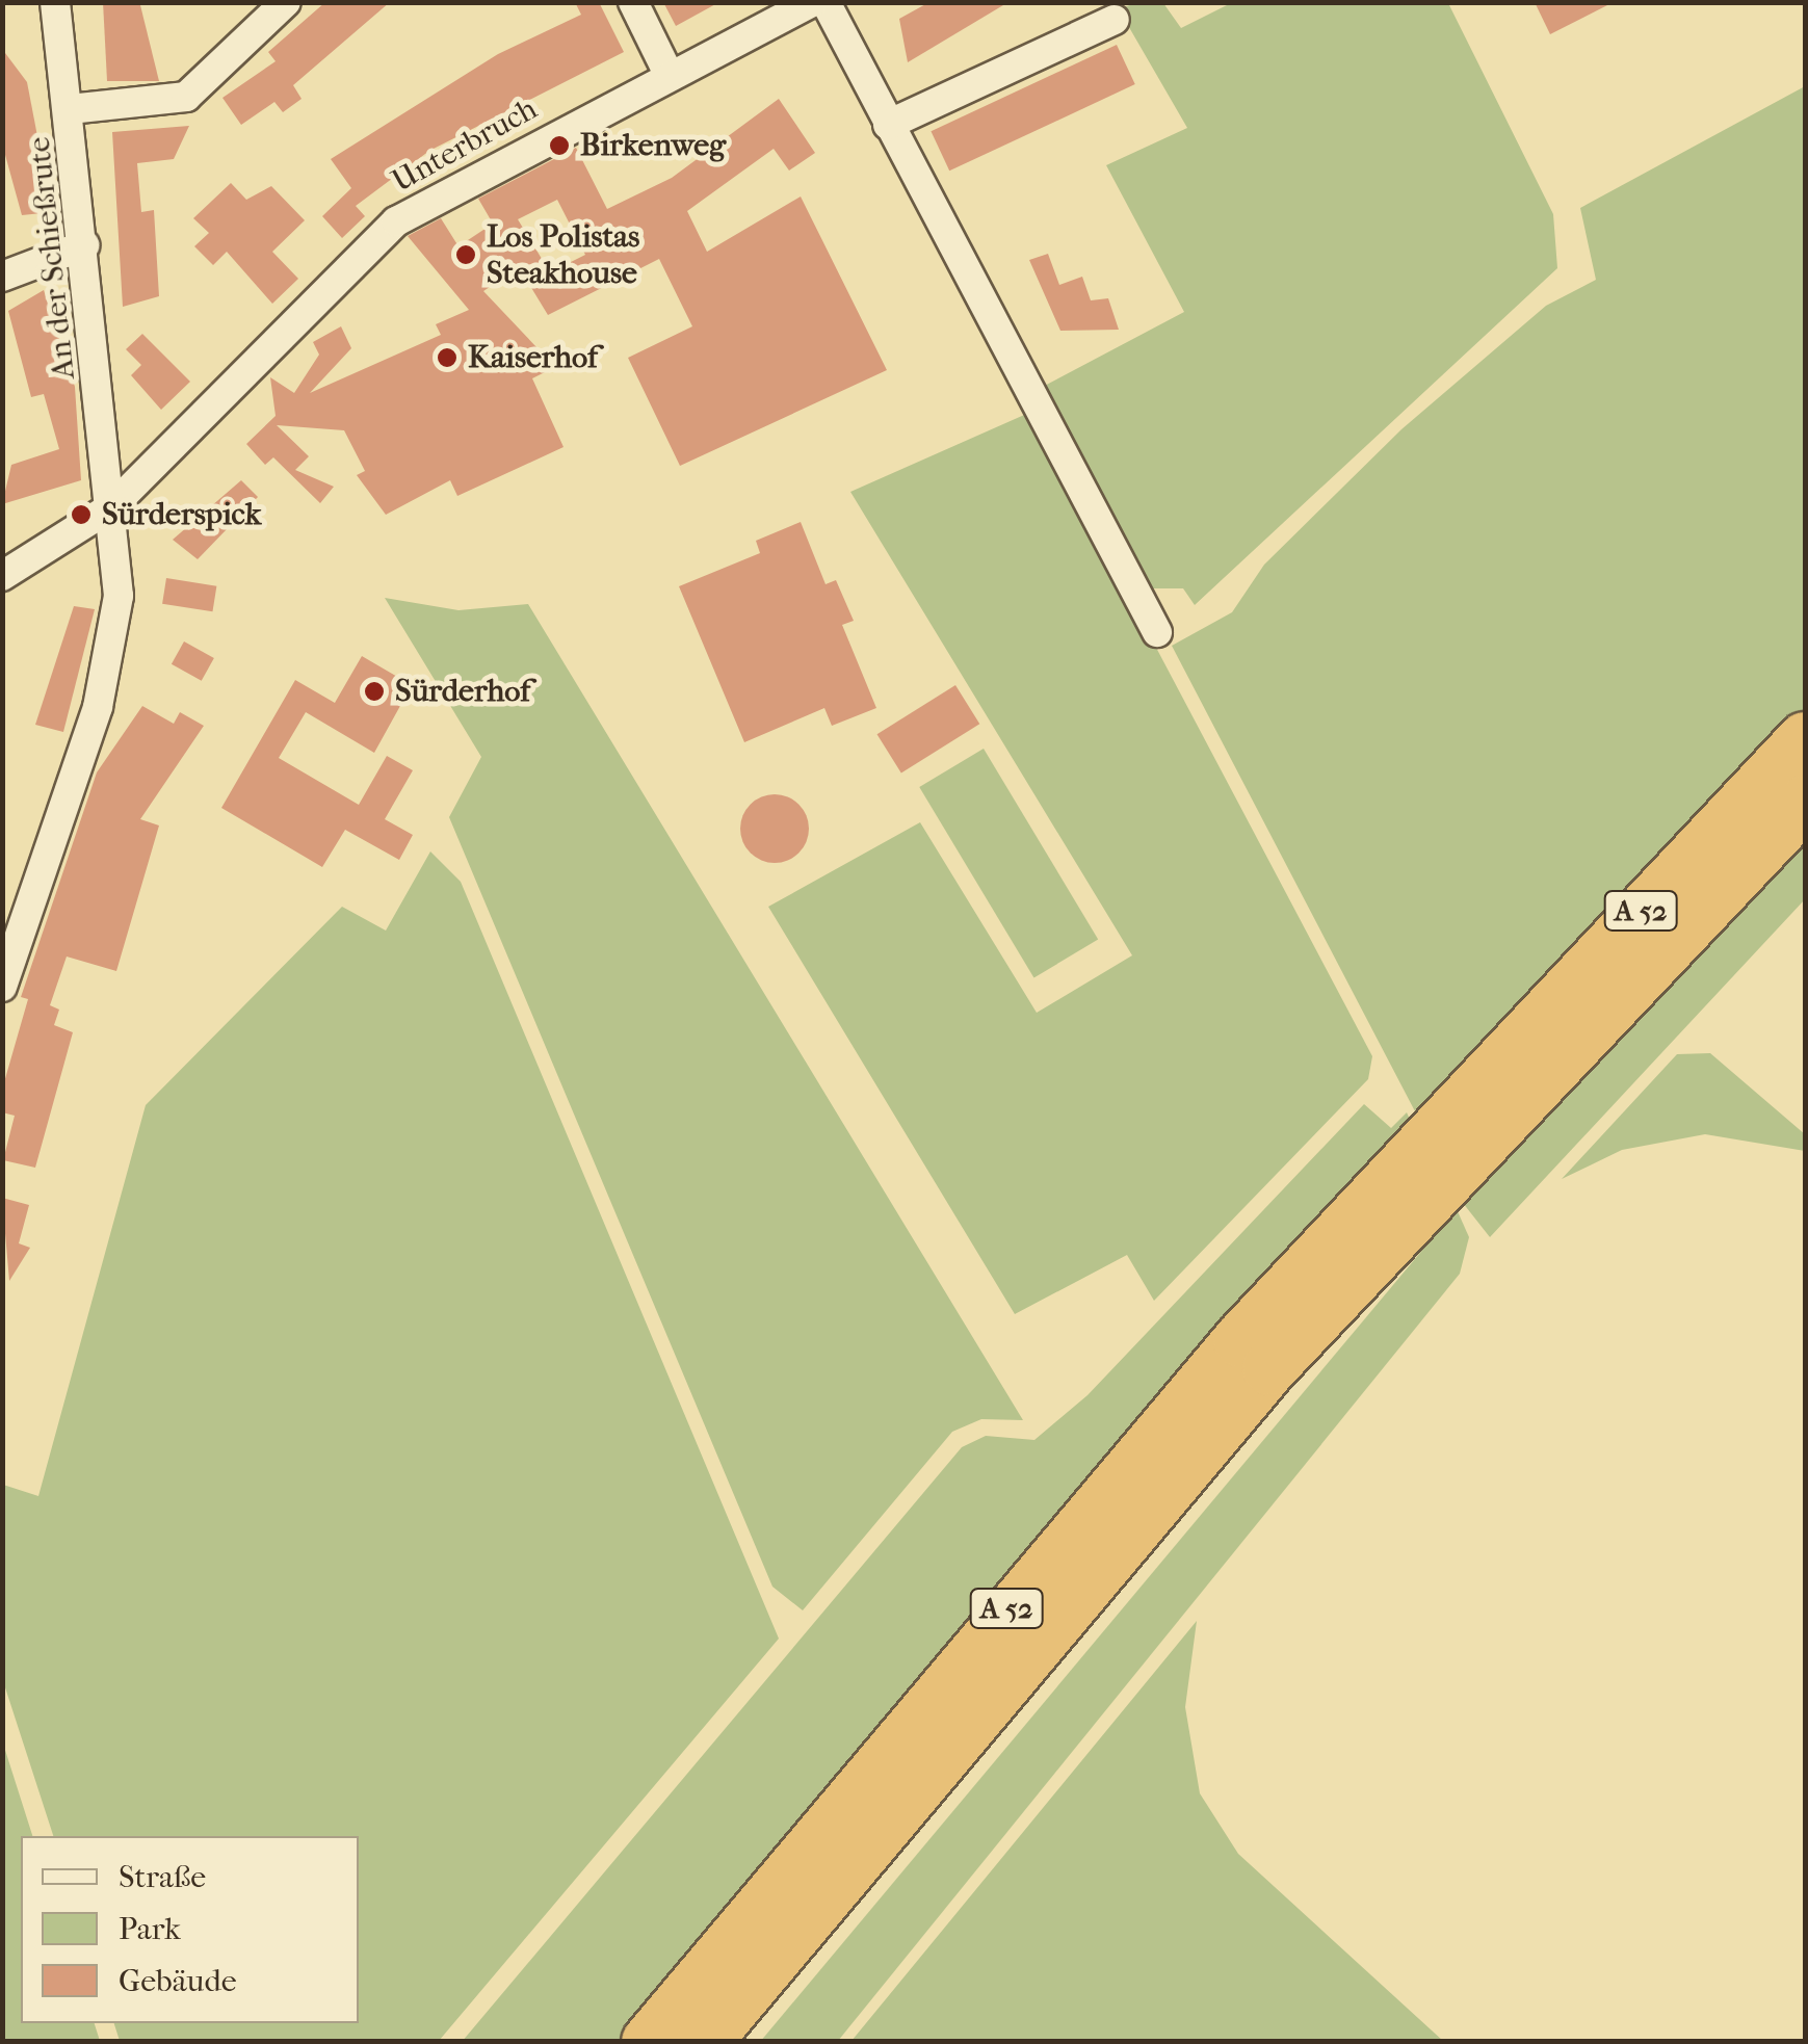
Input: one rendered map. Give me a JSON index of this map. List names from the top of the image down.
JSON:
{
  "streets": {
    "highway": ["A 52"],
    "street": ["Unterbruch", "An der Schießrute"]
  },
  "crossings": [
    ["Unterbruch", "An der Schießrute"]
  ],
  "places": [
    "Birkenweg",
    "Los Polistas Steakhouse",
    "Kaiserhof",
    "Sürderspick",
    "Sürderhof"
  ],
  "legend": ["Straße", "Park", "Gebäude"]
}
